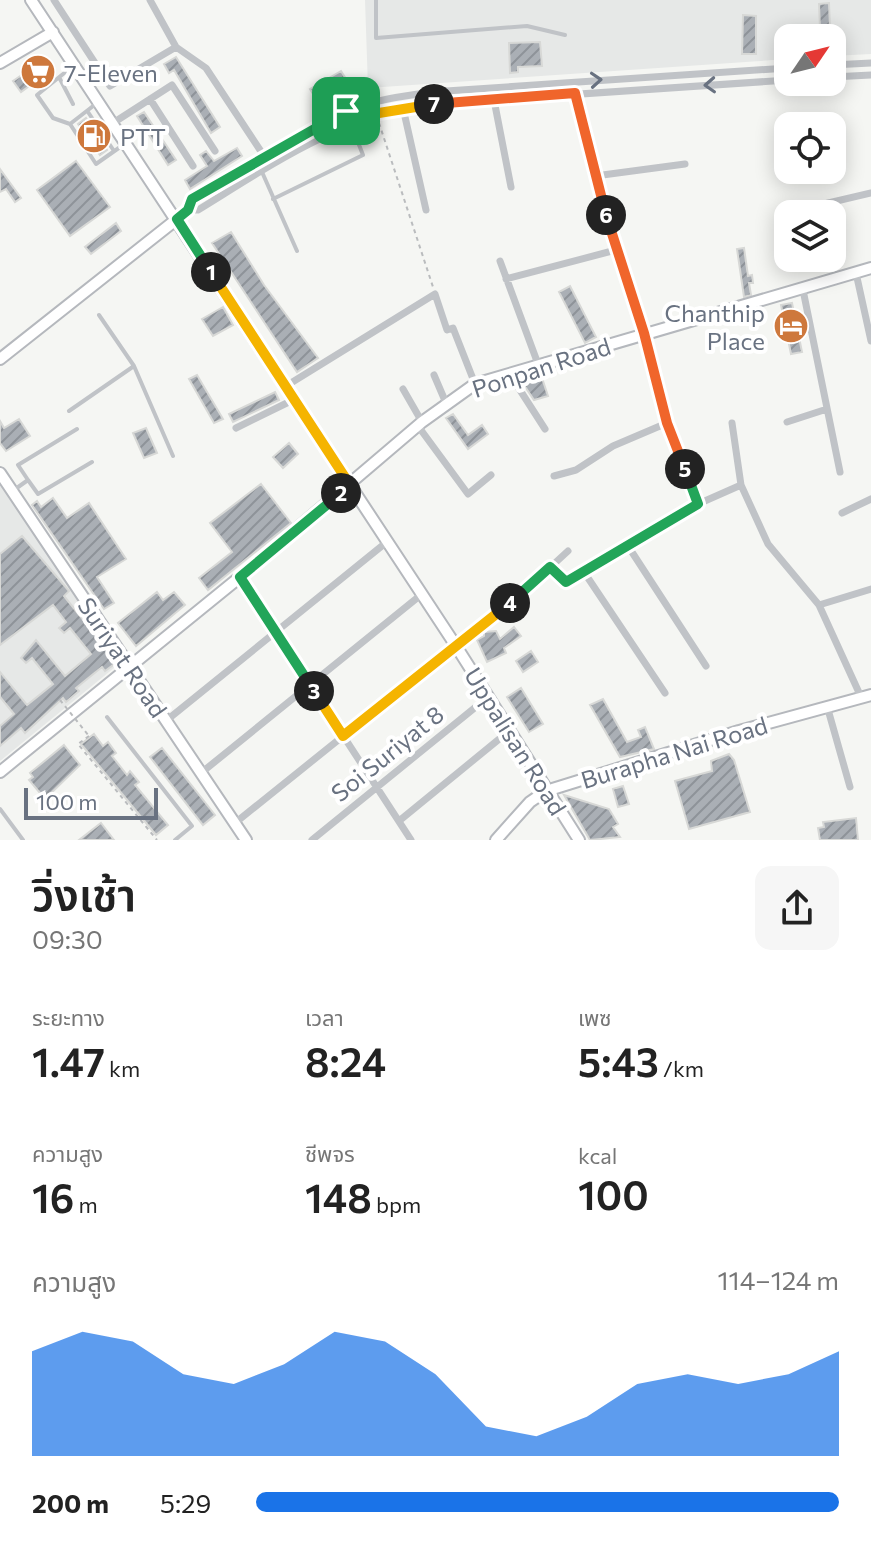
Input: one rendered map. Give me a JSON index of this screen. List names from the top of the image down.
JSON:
{
  "streets": {
    "street": [
      "Ponpan Road",
      "Suriyat Road",
      "Uppalisan Road",
      "Burapha Nai Road",
      "Soi Suriyat 8"
    ]
  },
  "crossings": [
    ["Ponpan Road", "Suriyat Road"],
    ["Ponpan Road", "Uppalisan Road"],
    ["Uppalisan Road", "Burapha Nai Road"],
    ["Uppalisan Road", "Soi Suriyat 8"]
  ],
  "places": {
    "supermarket": ["7-Eleven"],
    "fuel station": ["PTT"],
    "hotel": ["Chanthip Place"]
  },
  "scale_bar": "100 m",
  "north": "top right",
  "page": {
    "pins": [
      "7",
      "6",
      "1",
      "5",
      "2",
      "4",
      "3"
    ],
    "scale": "100 m",
    "heading": ["วิ่งเช้า", "09:30"],
    "stats": [
      ["ระยะทาง", "1.47 km"],
      ["เวลา", "8:24"],
      ["เพซ", "5:43 /km"],
      ["ความสูง", "16 m"],
      ["ชีพจร", "148 bpm"],
      ["kcal", "100"]
    ],
    "chart": ["ความสูง", "114–124 m"],
    "list": [
      {
        "name": "200 m",
        "note": "5:29"
      }
    ]
  }
}
